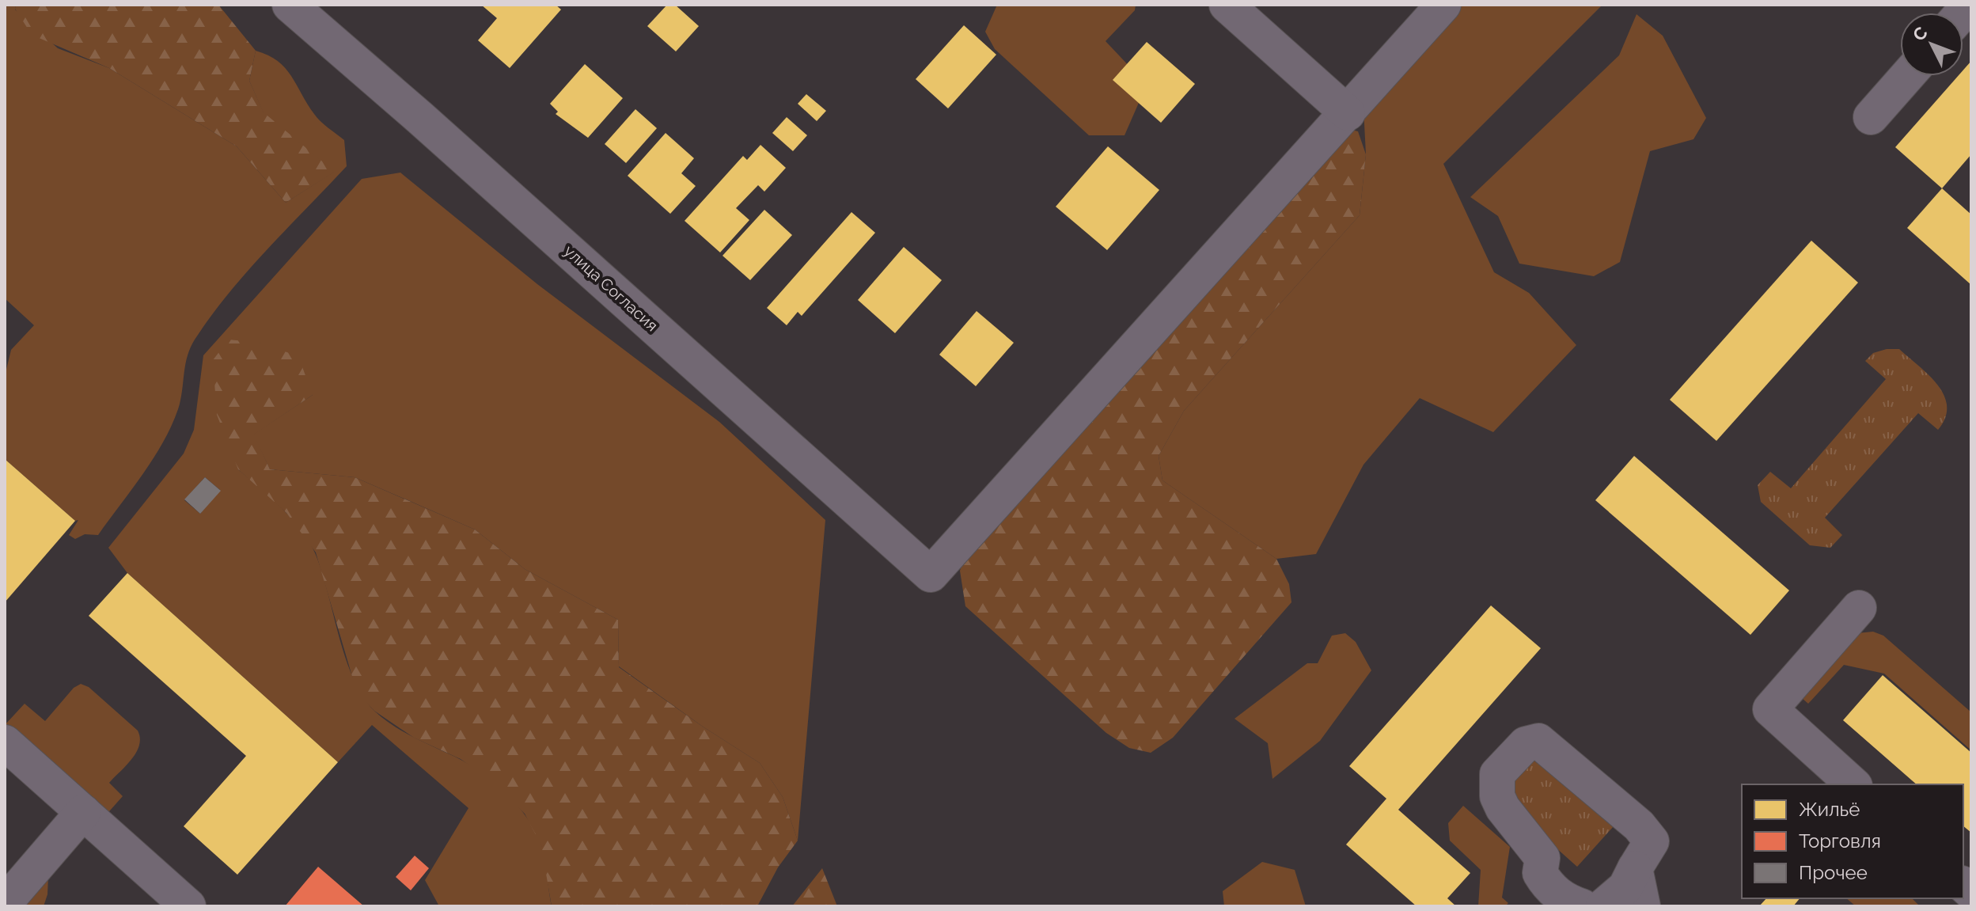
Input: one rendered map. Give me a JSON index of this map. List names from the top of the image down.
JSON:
{
  "streets": {
    "street": ["улица Согласия"]
  },
  "legend": ["Жильё", "Торговля", "Прочее"],
  "north": "top left"
}
